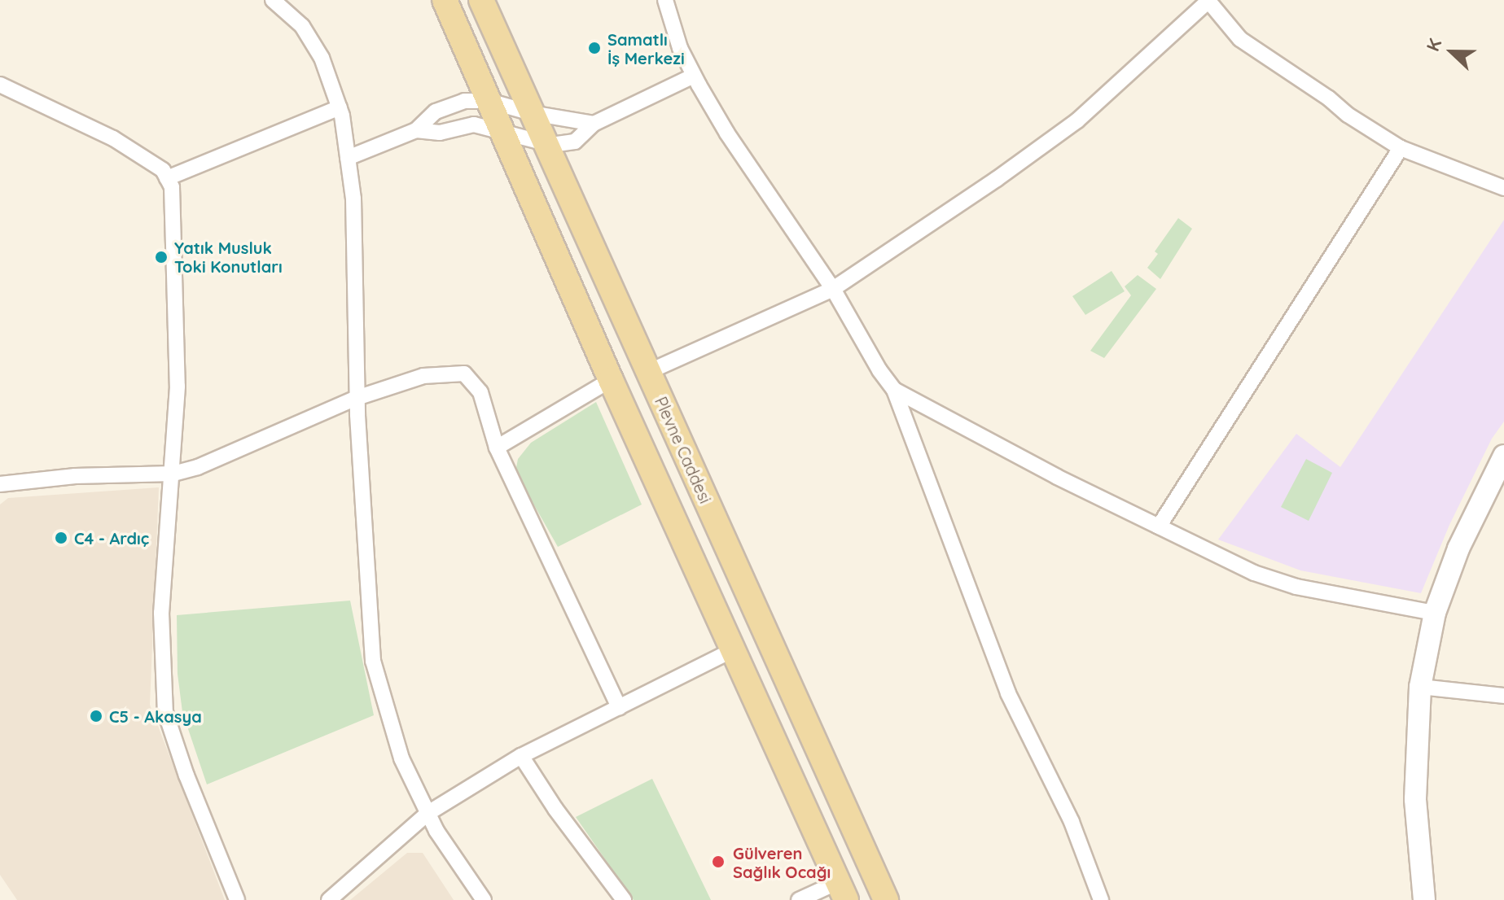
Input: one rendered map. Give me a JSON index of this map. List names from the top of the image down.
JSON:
{
  "streets": {
    "main road": ["Plevne Caddesi"]
  },
  "places": [
    "Samatlı İş Merkezi",
    "Yatık Musluk Toki Konutları",
    "C4 - Ardıç",
    "C5 - Akasya",
    "Gülveren Sağlık Ocağı"
  ],
  "north": "left"
}
